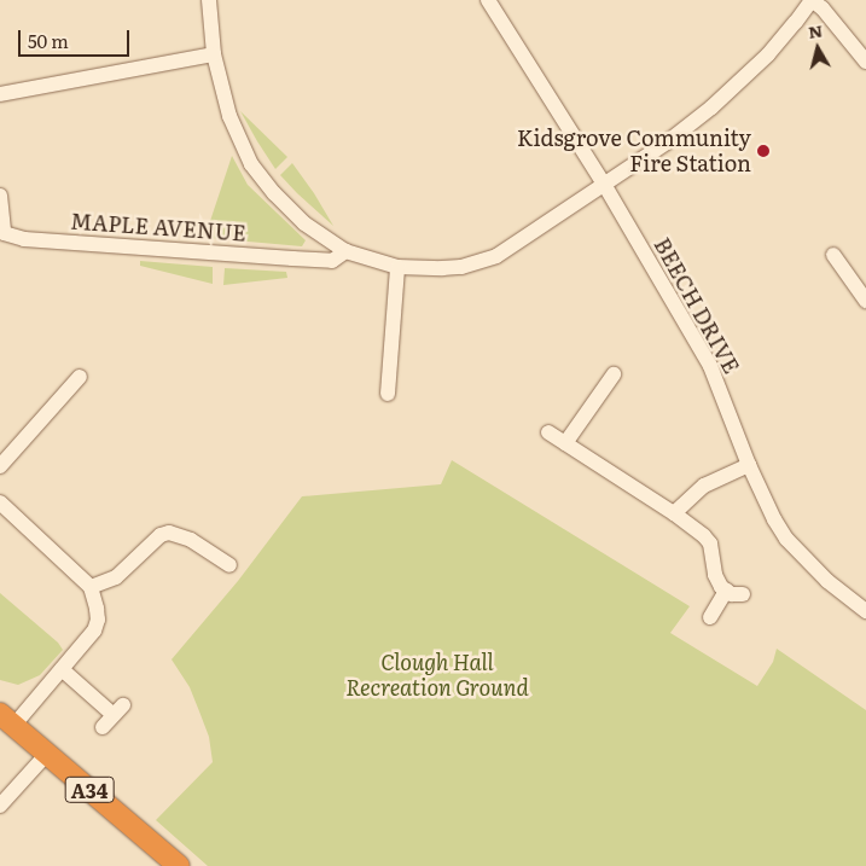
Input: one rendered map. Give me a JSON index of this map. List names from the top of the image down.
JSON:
{
  "streets": {
    "highway": ["A34"],
    "street": ["MAPLE AVENUE", "BEECH DRIVE"]
  },
  "parks": ["Clough Hall Recreation Ground"],
  "places": ["Kidsgrove Community Fire Station"],
  "scale_bar": "50 m",
  "north": "top"
}
